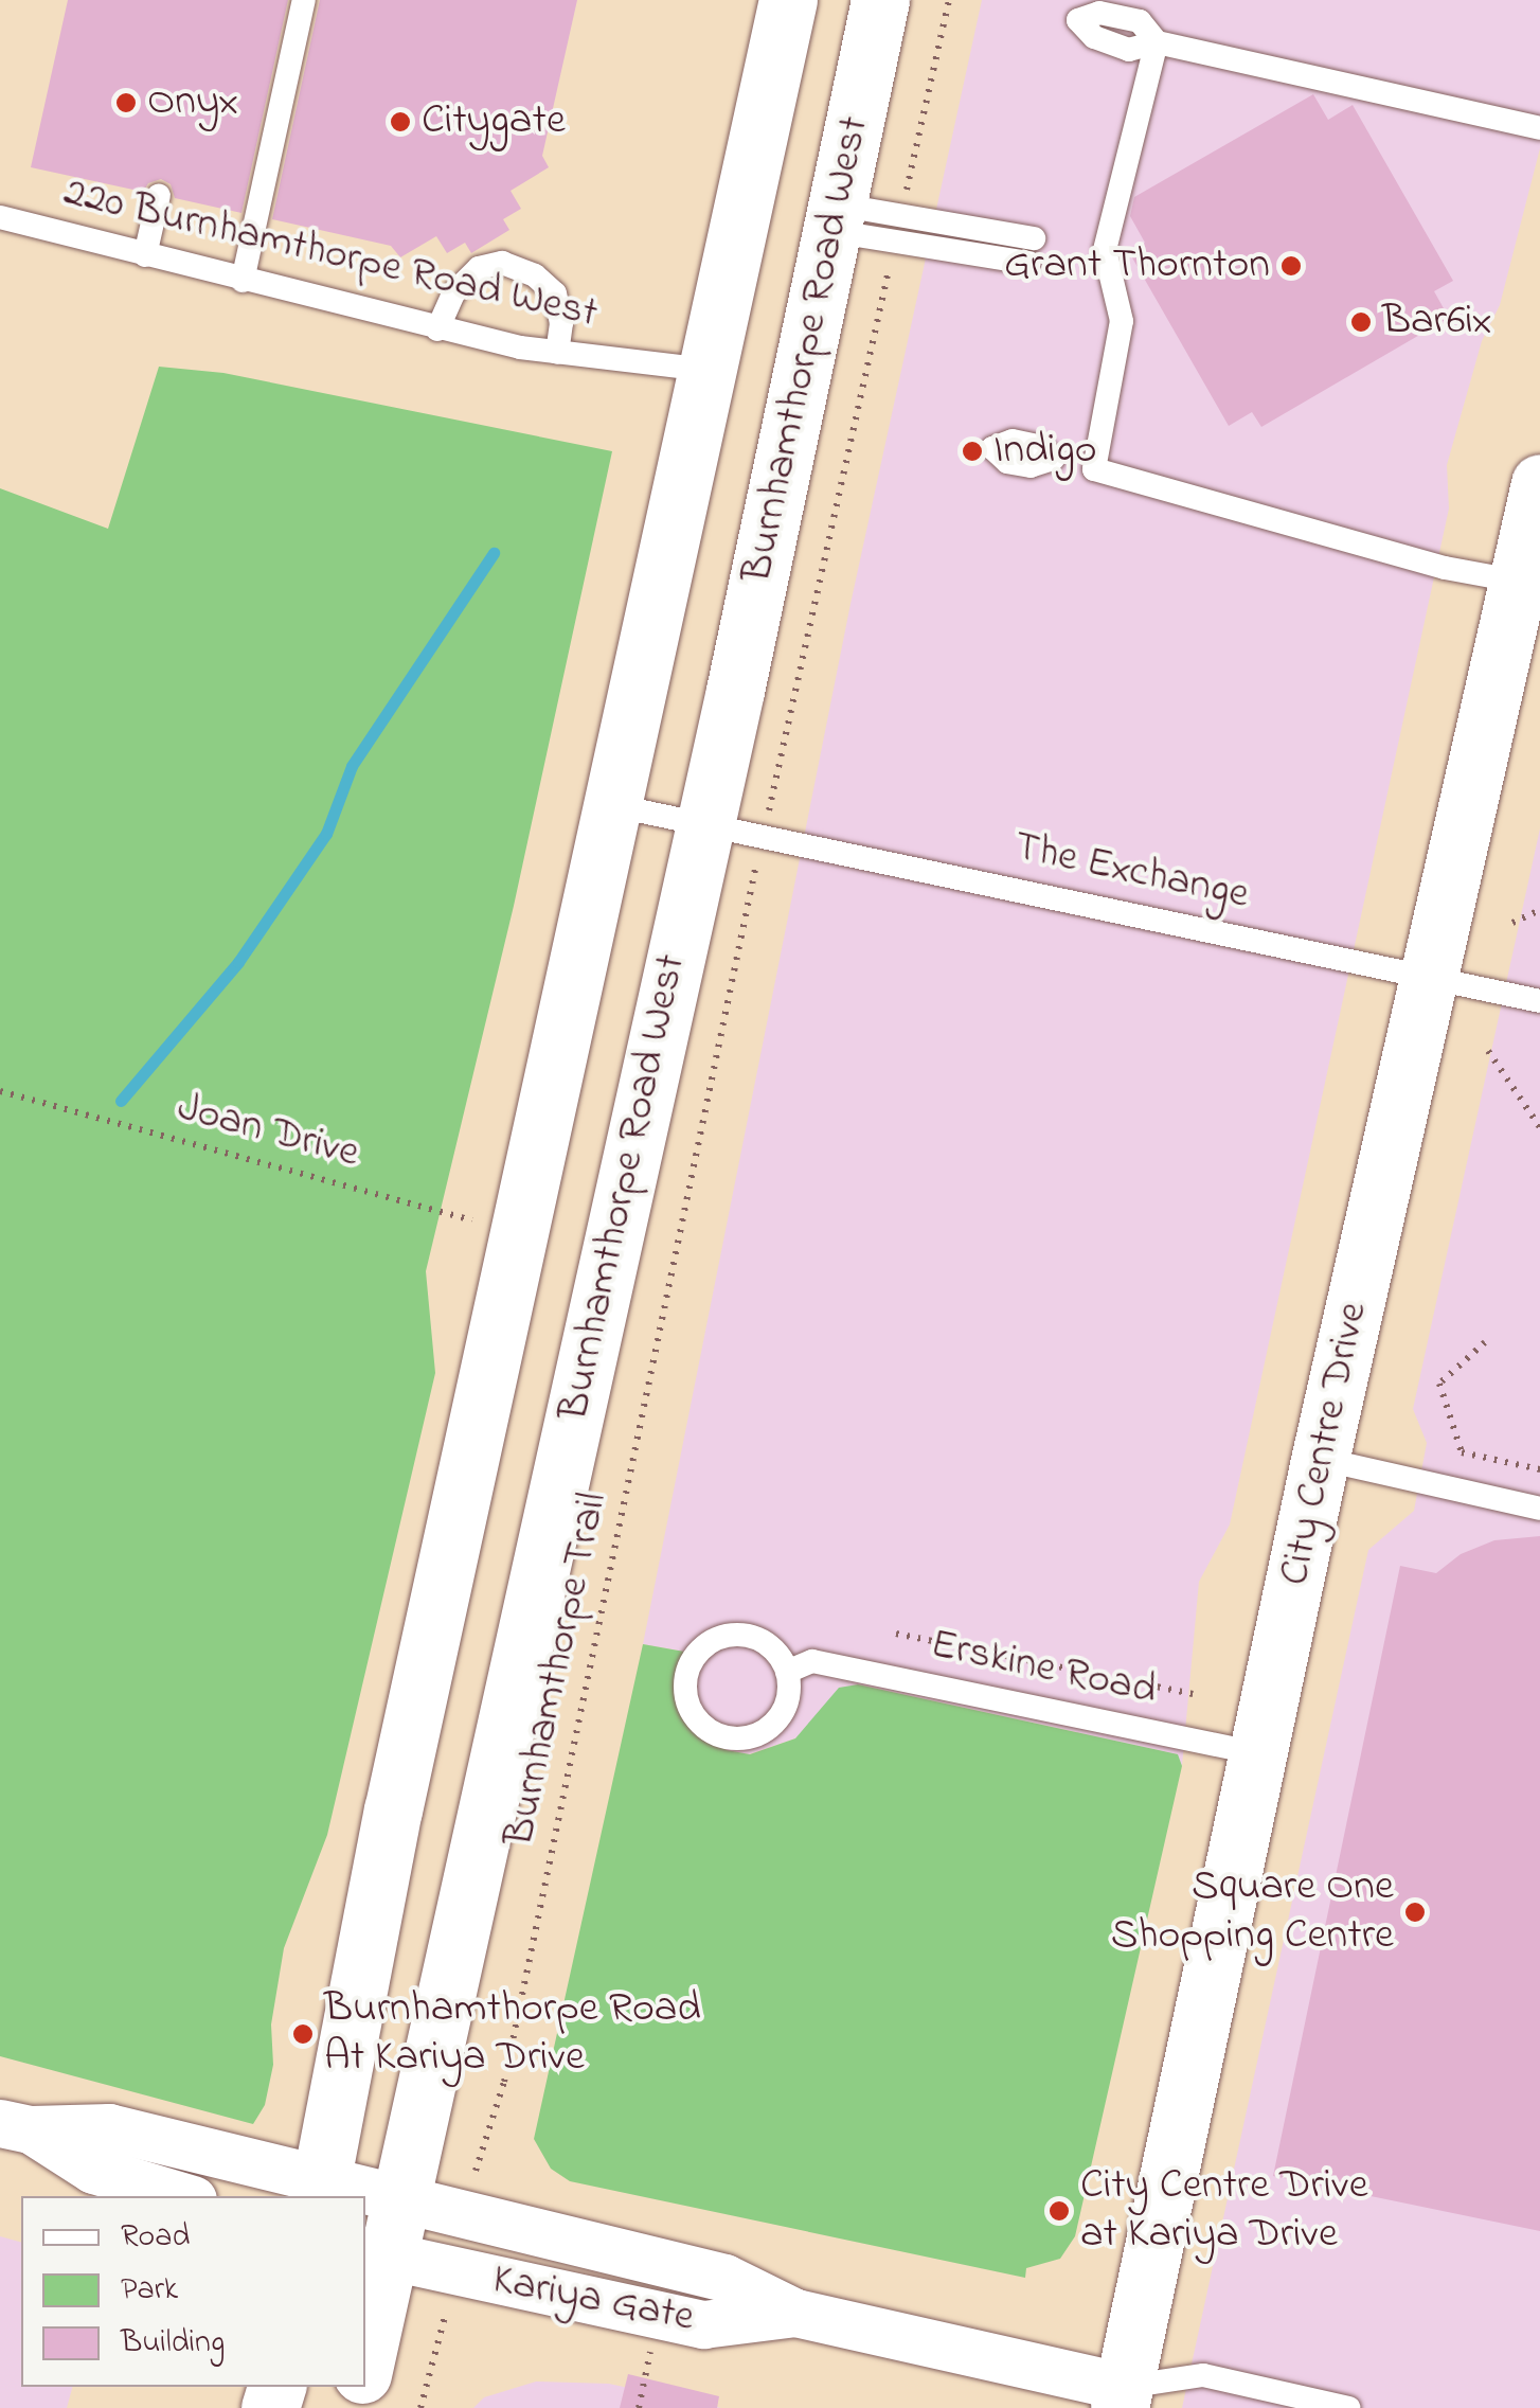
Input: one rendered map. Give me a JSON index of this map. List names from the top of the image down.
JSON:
{
  "streets": {
    "main road": ["Burnhamthorpe Road West", "City Centre Drive"],
    "street": ["Kariya Gate"],
    "lane": ["220 Burnhamthorpe Road West", "The Exchange", "Erskine Road"],
    "path": ["Joan Drive", "Burnhamthorpe Trail"]
  },
  "crossings": [
    ["Burnhamthorpe Road West", "The Exchange"],
    ["Burnhamthorpe Road West", "Kariya Gate"],
    ["The Exchange", "City Centre Drive"],
    ["The Exchange", "Burnhamthorpe Trail"],
    ["City Centre Drive", "Erskine Road"],
    ["City Centre Drive", "Kariya Gate"]
  ],
  "places": [
    "Onyx",
    "Citygate",
    "Grant Thornton",
    "Bar6ix",
    "Indigo",
    "Square One Shopping Centre",
    "Burnhamthorpe Road At Kariya Drive",
    "City Centre Drive at Kariya Drive"
  ],
  "legend": ["Road", "Park", "Building"]
}
